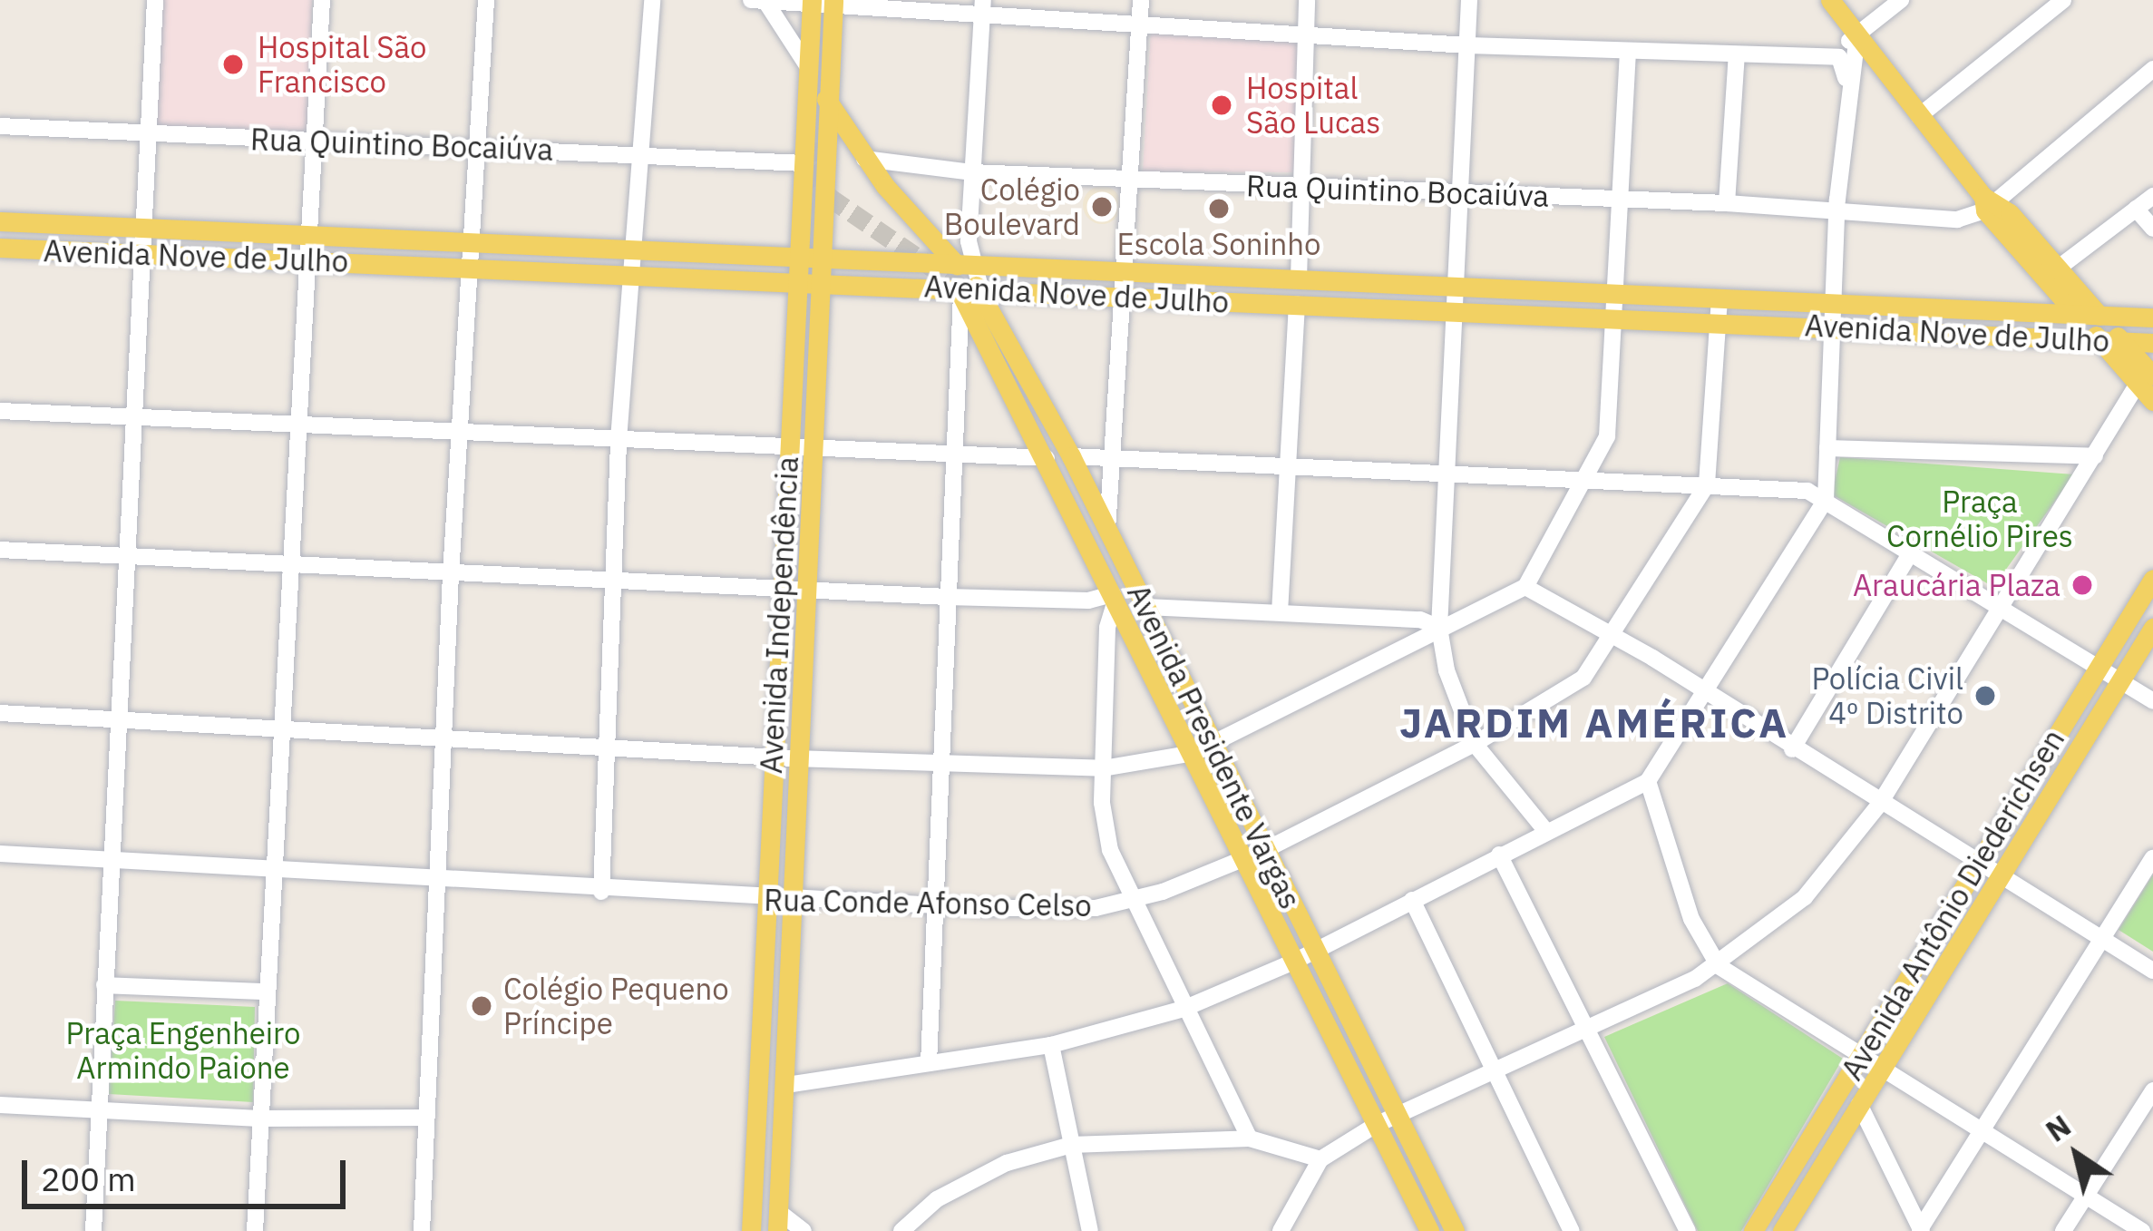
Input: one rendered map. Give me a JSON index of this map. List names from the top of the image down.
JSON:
{
  "streets": {
    "main road": [
      "Avenida Nove de Julho",
      "Avenida Independência",
      "Avenida Presidente Vargas",
      "Avenida Antônio Diederichsen"
    ],
    "street": ["Rua Quintino Bocaiúva", "Rua Conde Afonso Celso"]
  },
  "crossings": [
    ["Rua Quintino Bocaiúva", "Avenida Independência"],
    ["Avenida Nove de Julho", "Avenida Independência"],
    ["Avenida Nove de Julho", "Avenida Presidente Vargas"],
    ["Avenida Nove de Julho", "Rua Conde Afonso Celso"],
    ["Avenida Independência", "Rua Conde Afonso Celso"],
    ["Avenida Presidente Vargas", "Rua Conde Afonso Celso"]
  ],
  "districts": ["JARDIM AMÉRICA"],
  "parks": ["Praça Cornélio Pires", "Praça Engenheiro Armindo Paione"],
  "places": [
    "Hospital São Francisco",
    "Hospital São Lucas",
    "Colégio Boulevard",
    "Escola Soninho",
    "Araucária Plaza",
    "Polícia Civil 4º Distrito",
    "Colégio Pequeno Príncipe"
  ],
  "scale_bar": "200 m",
  "north": "top left"
}
